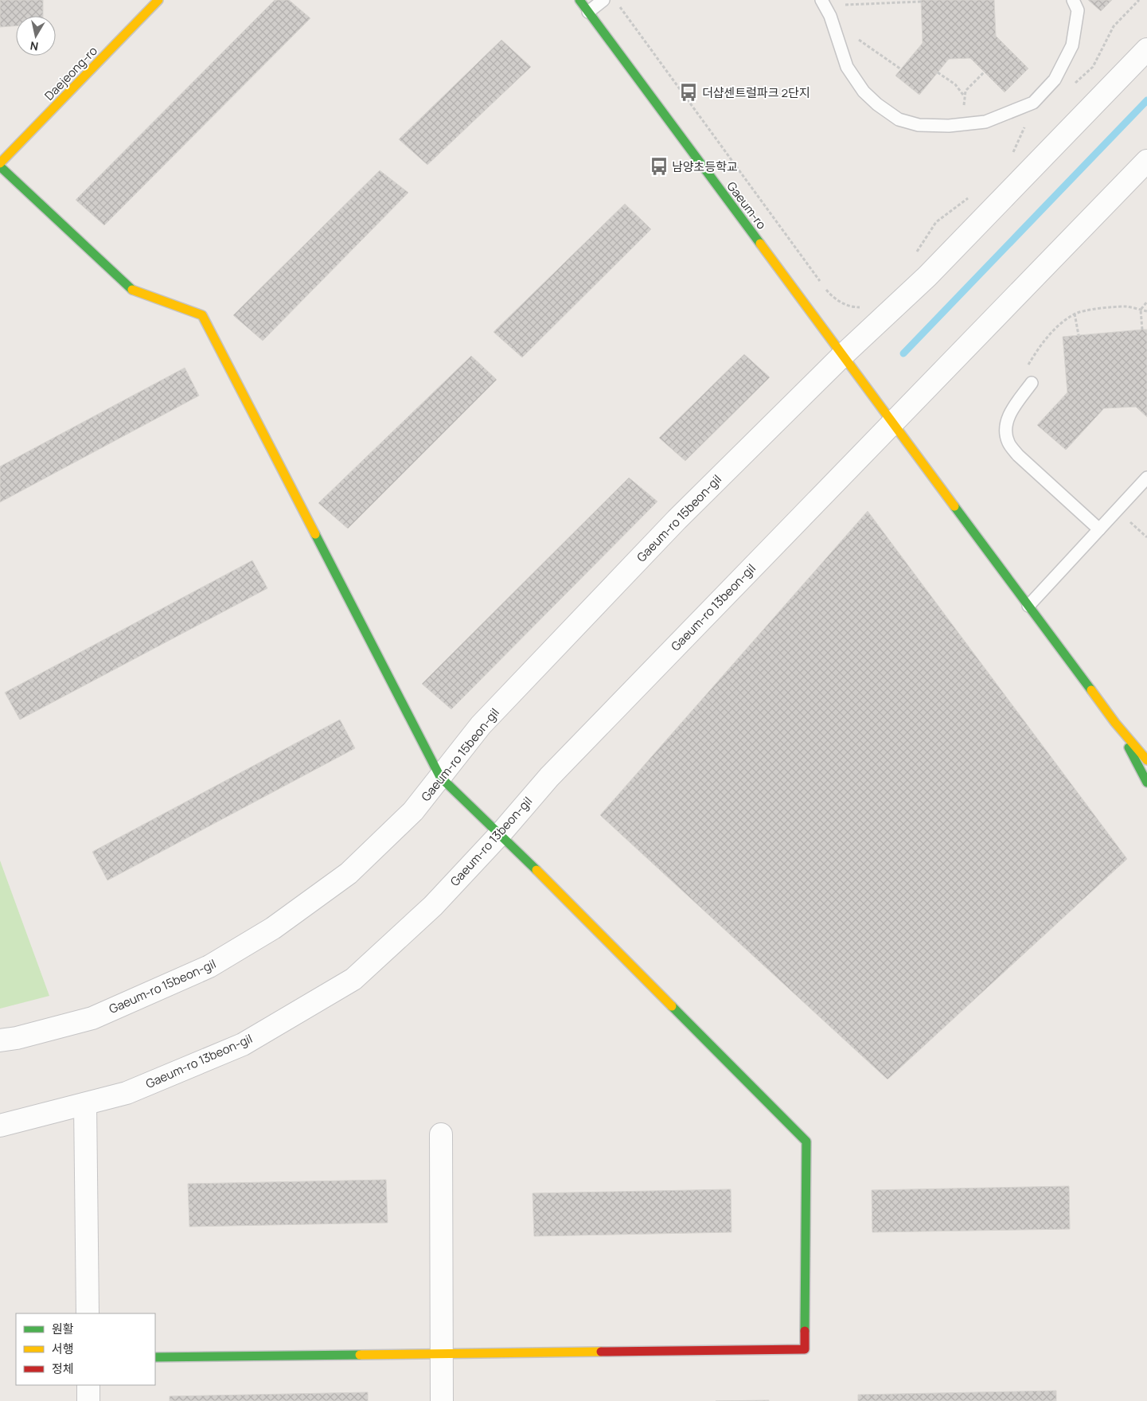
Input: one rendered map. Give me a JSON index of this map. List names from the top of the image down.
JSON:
{
  "streets": {
    "street": [
      "Daejeong-ro",
      "Gaeum-ro",
      "Gaeum-ro 15beon-gil",
      "Gaeum-ro 13beon-gil"
    ]
  },
  "crossings": [
    ["Gaeum-ro", "Gaeum-ro 15beon-gil"],
    ["Gaeum-ro", "Gaeum-ro 13beon-gil"]
  ],
  "places": {
    "bus stop": ["더샵센트럴파크 2단지", "남양초등학교"]
  },
  "legend": ["원활", "서행", "정체"],
  "north": "bottom"
}
